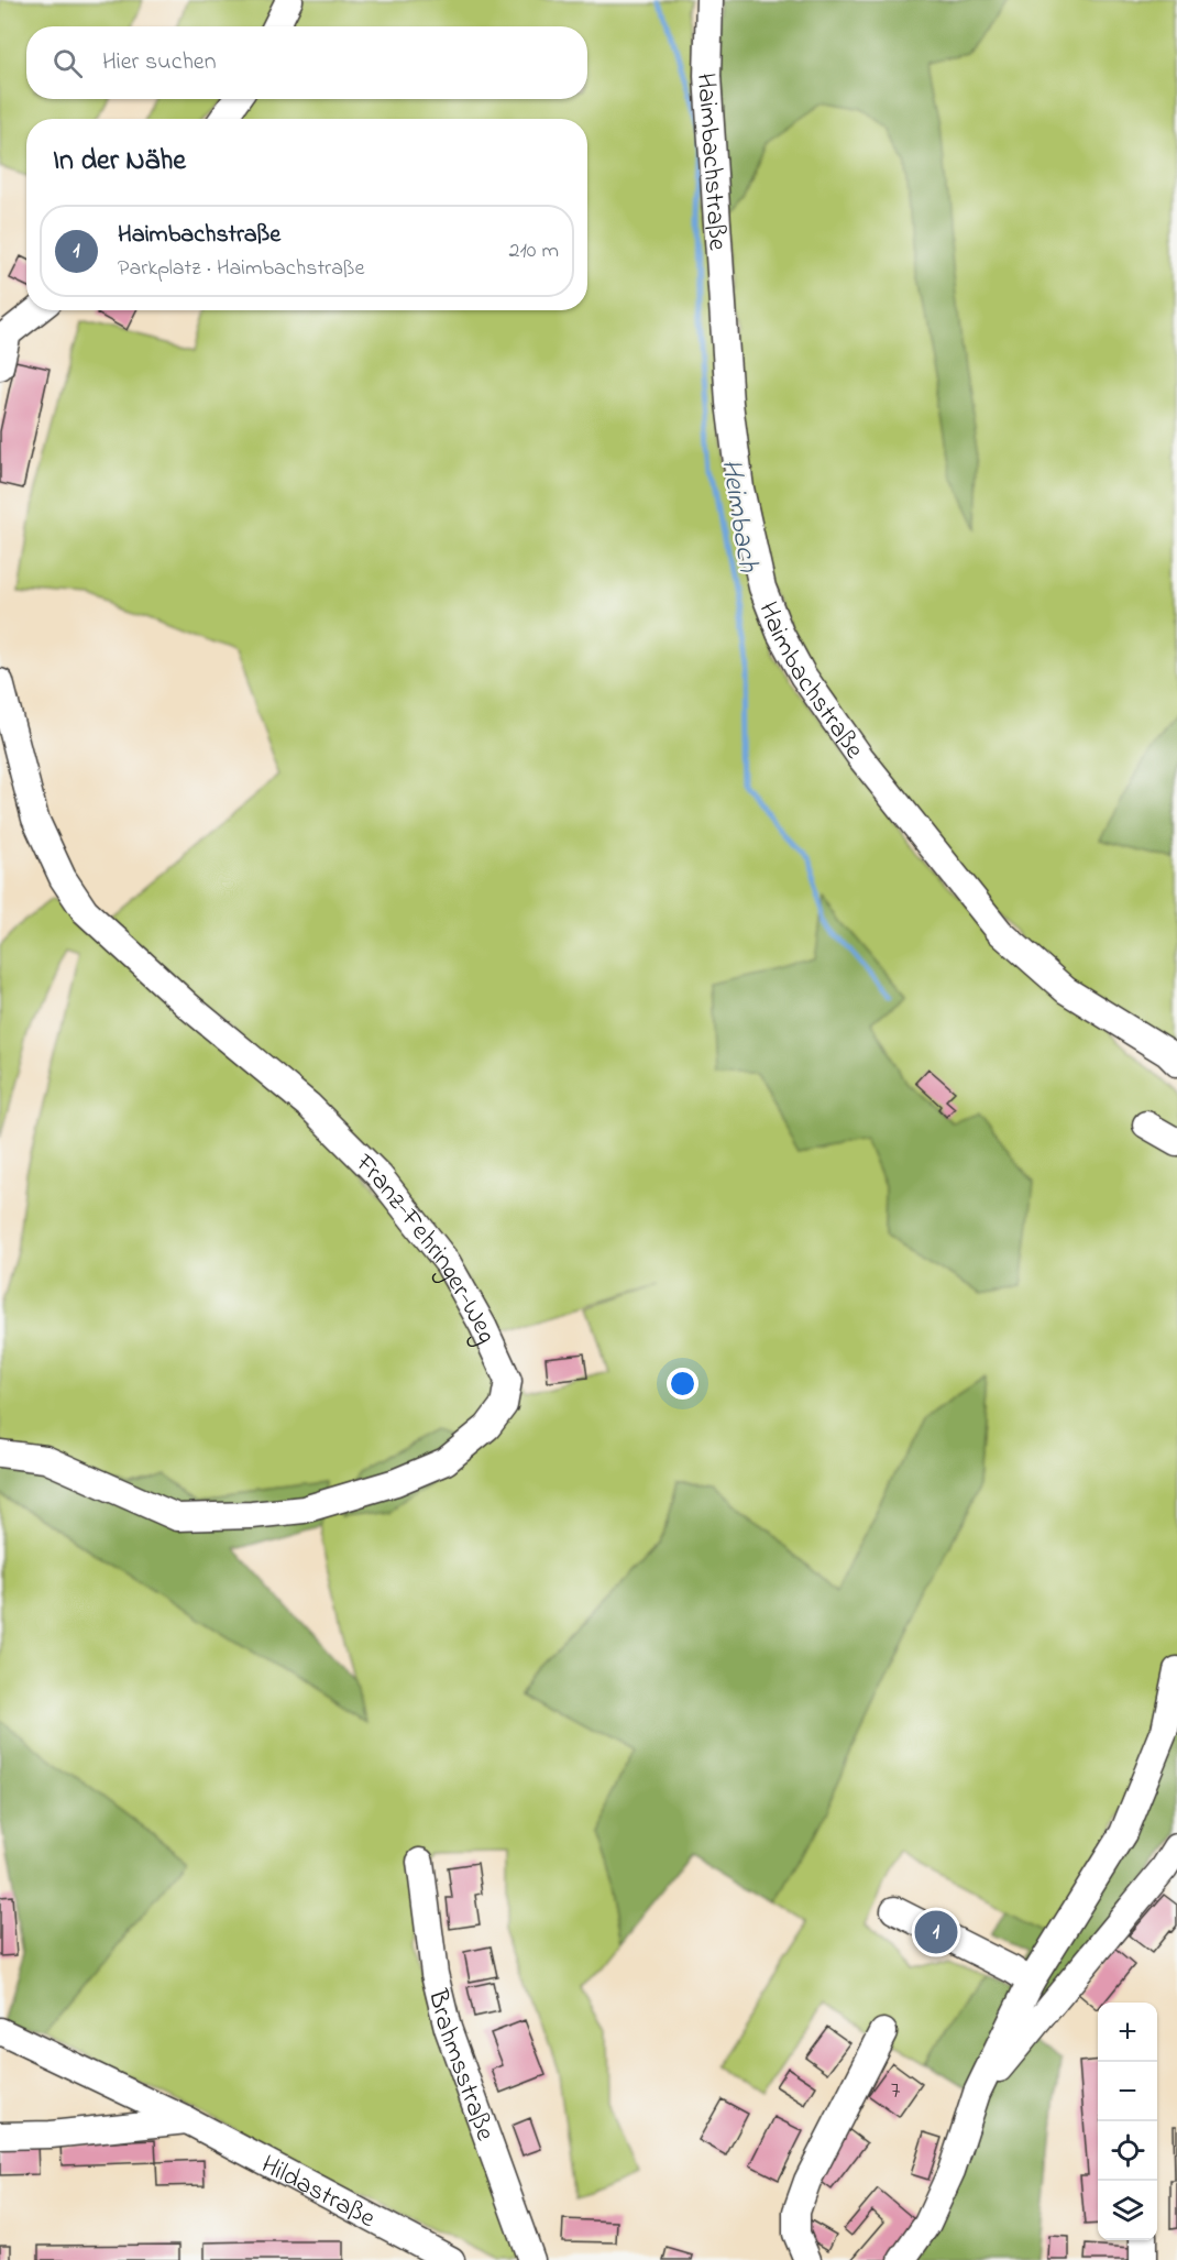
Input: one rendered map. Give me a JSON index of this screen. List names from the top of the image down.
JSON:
{
  "streets": {
    "street": [
      "Haimbachstraße",
      "Franz-Fehringer-Weg",
      "Brahmsstraße",
      "Hildastraße"
    ]
  },
  "water": ["Heimbach"],
  "house_numbers": ["7"],
  "page": {
    "search": "Hier suchen",
    "heading": "In der Nähe",
    "list": [
      {
        "mark": "1",
        "name": "Haimbachstraße",
        "note": "Parkplatz · Haimbachstraße",
        "value": "210 m"
      }
    ],
    "pins": "1",
    "map_buttons": ["+", "−"]
  }
}
